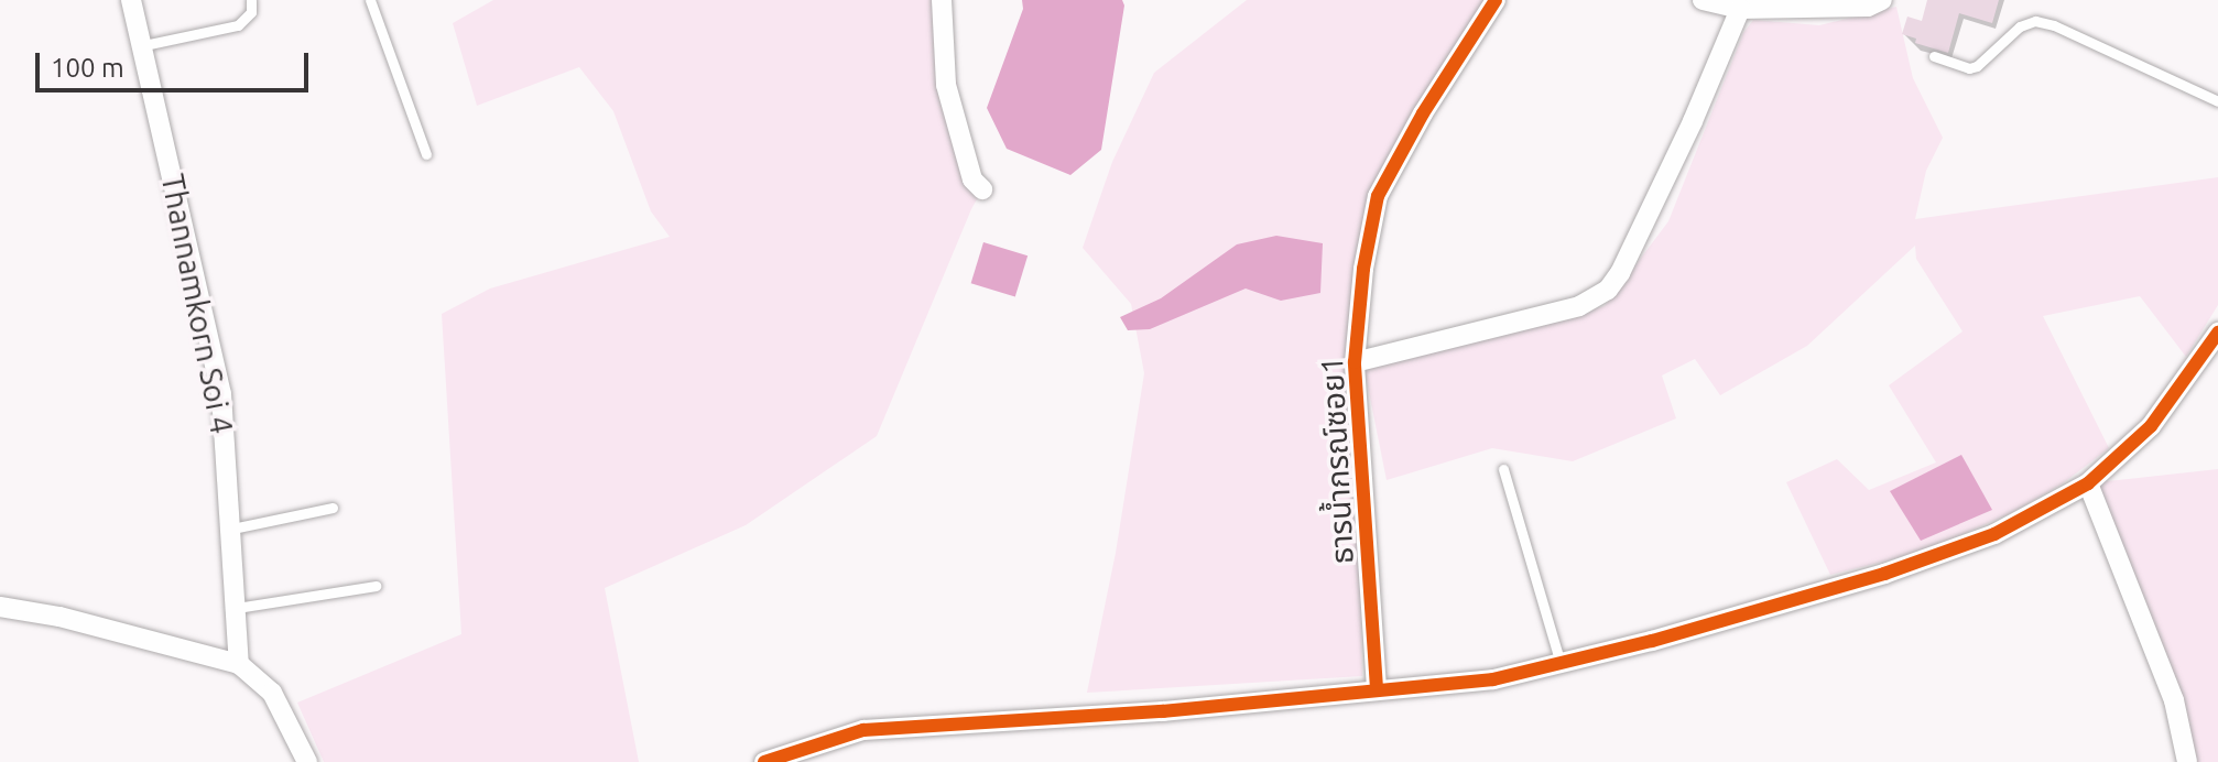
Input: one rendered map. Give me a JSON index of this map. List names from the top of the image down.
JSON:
{
  "streets": {
    "street": ["Thannamkorn Soi 4", "ธารน้ำกรณ์ซอย1"]
  },
  "scale_bar": "100 m"
}
